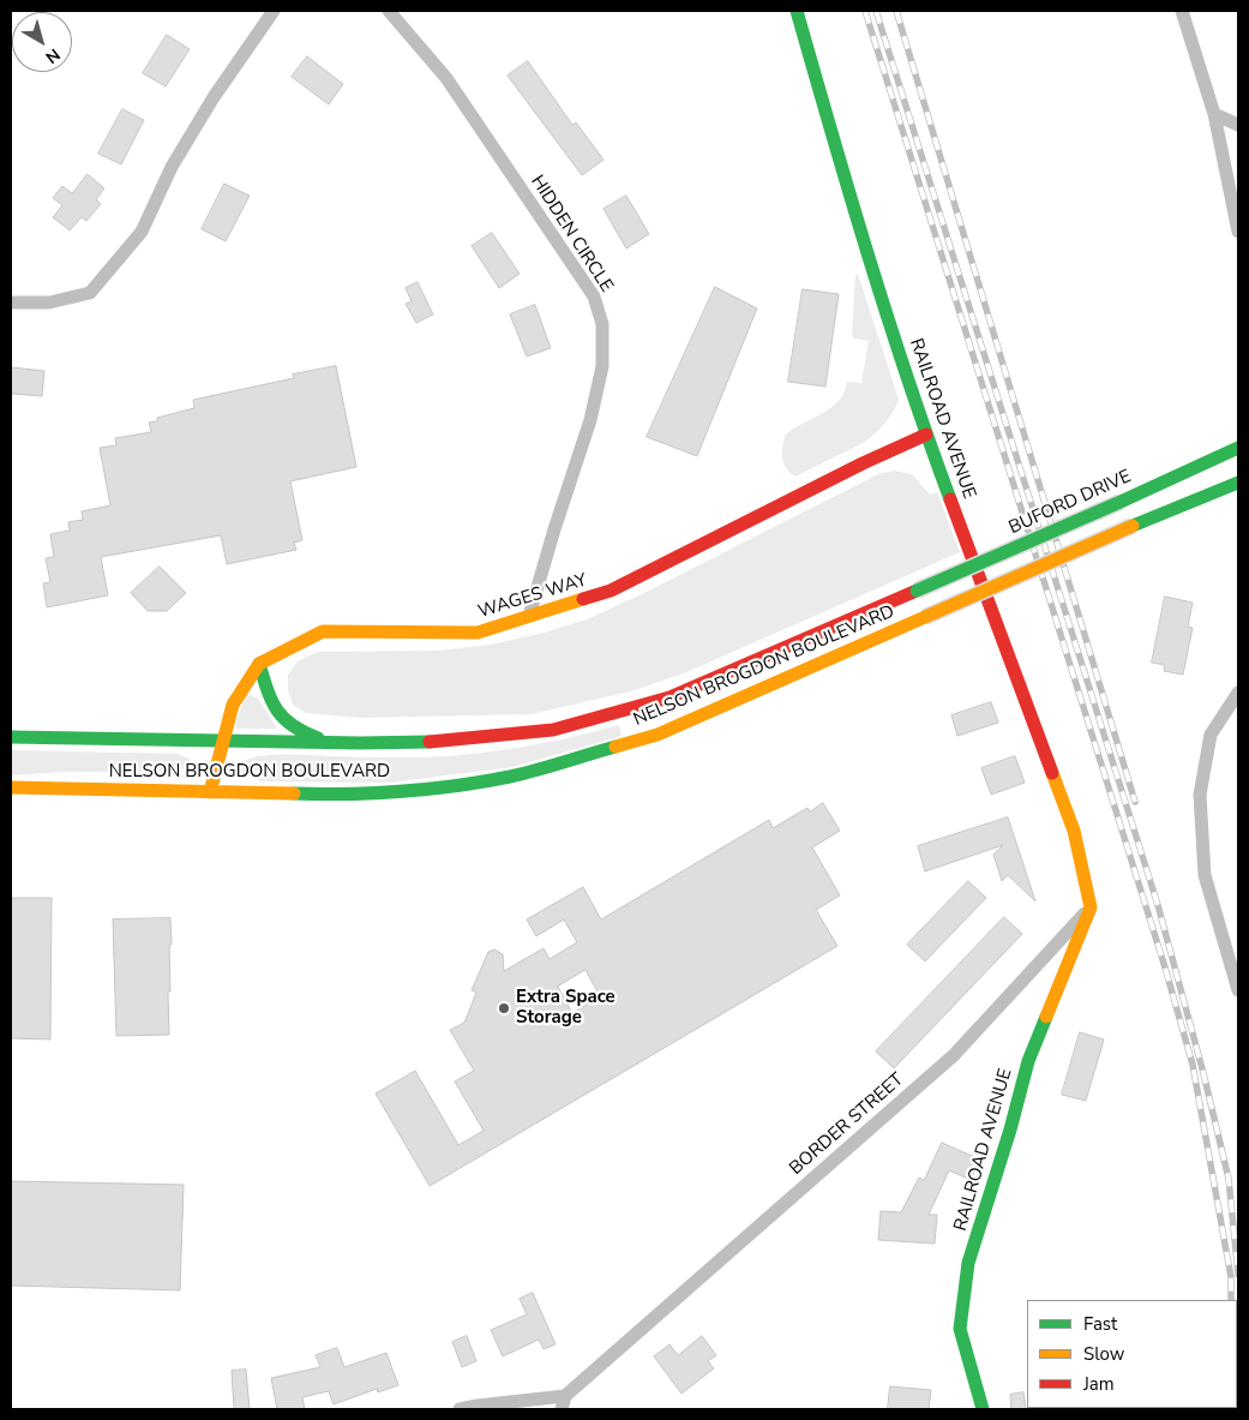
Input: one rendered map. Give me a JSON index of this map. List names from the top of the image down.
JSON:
{
  "streets": {
    "main road": [
      "RAILROAD AVENUE",
      "BUFORD DRIVE",
      "WAGES WAY",
      "NELSON BROGDON BOULEVARD"
    ],
    "street": ["HIDDEN CIRCLE", "BORDER STREET"]
  },
  "crossings": [
    ["HIDDEN CIRCLE", "WAGES WAY"],
    ["RAILROAD AVENUE", "WAGES WAY"],
    ["RAILROAD AVENUE", "BORDER STREET"],
    ["BUFORD DRIVE", "NELSON BROGDON BOULEVARD"]
  ],
  "places": ["Extra Space Storage"],
  "legend": ["Fast", "Slow", "Jam"],
  "north": "bottom right"
}
